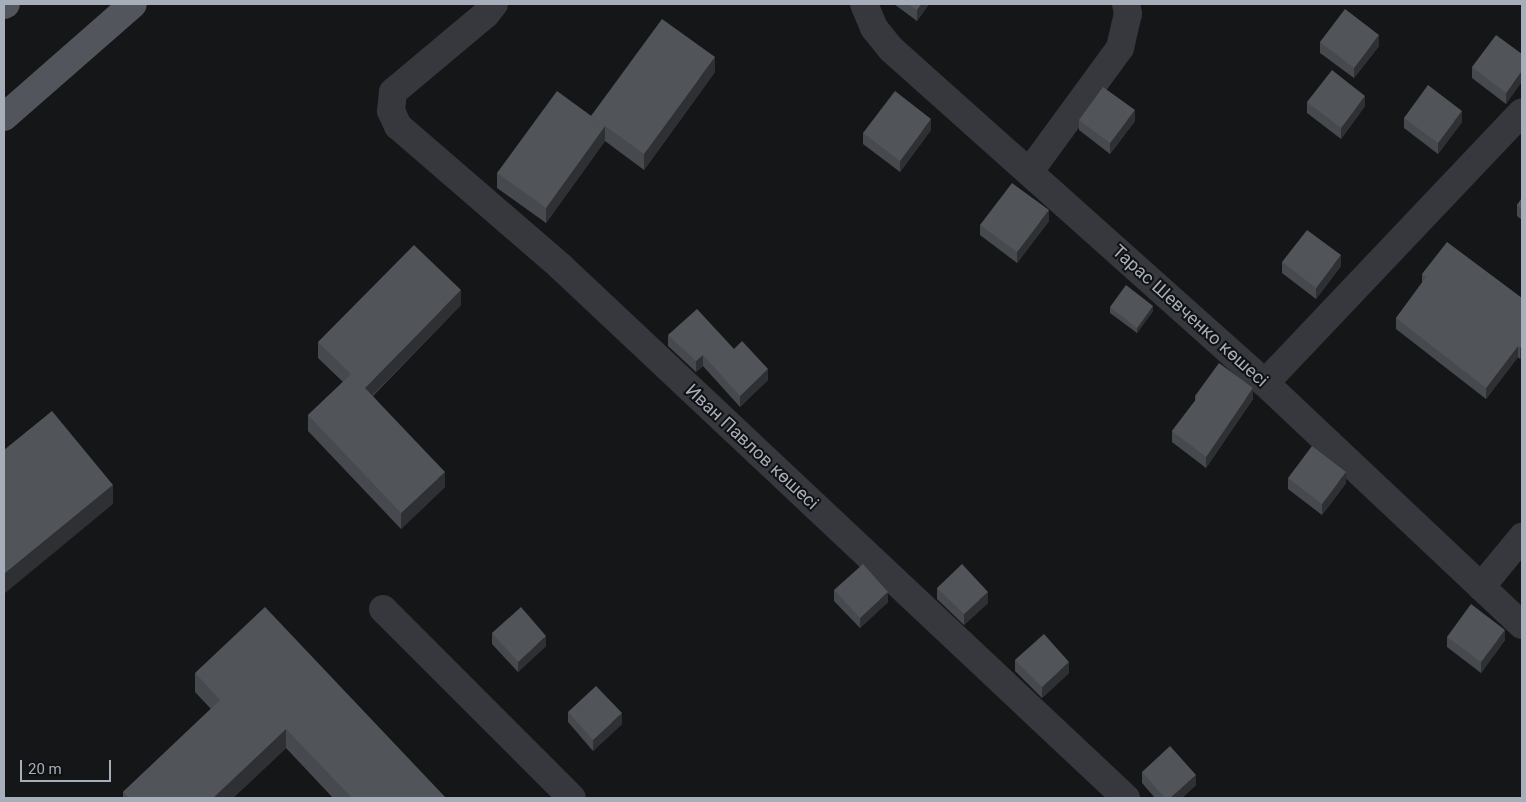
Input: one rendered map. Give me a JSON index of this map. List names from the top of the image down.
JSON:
{
  "streets": {
    "street": ["Тарас Шевченко көшесі", "Иван Павлов көшесі"]
  },
  "scale_bar": "20 m"
}
